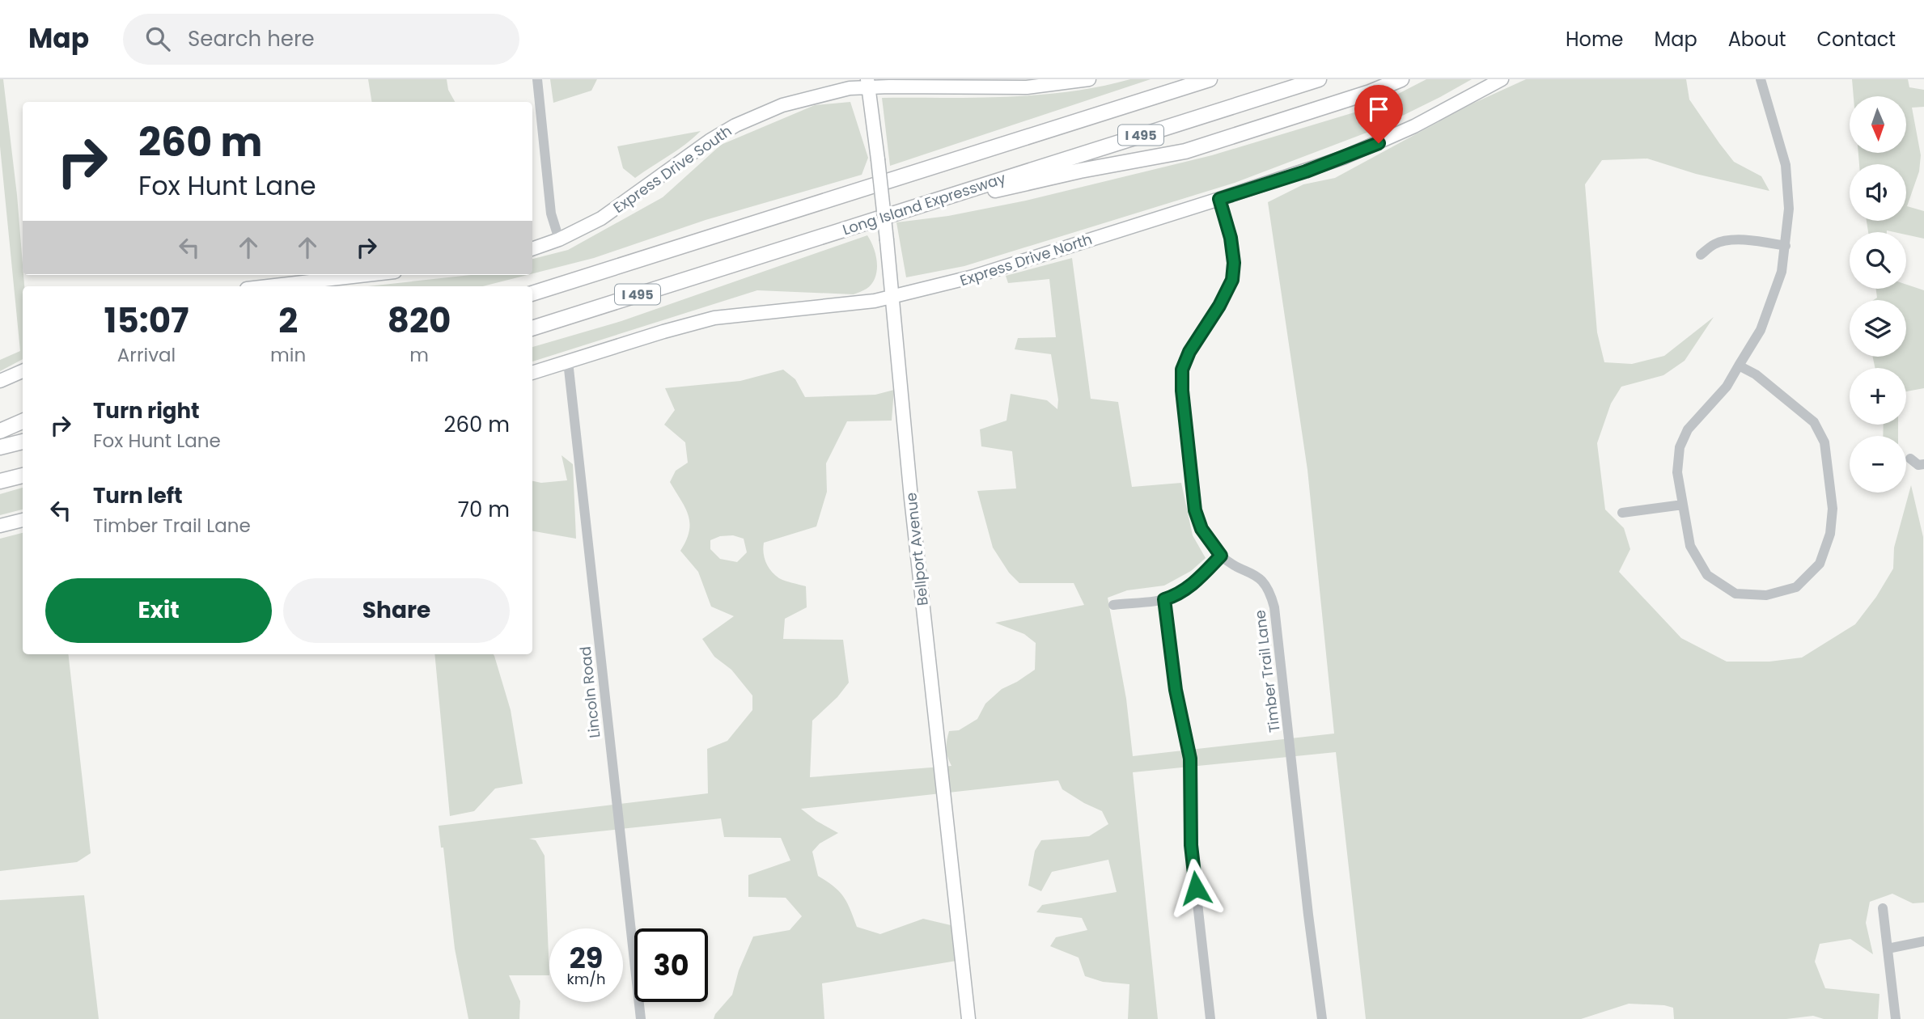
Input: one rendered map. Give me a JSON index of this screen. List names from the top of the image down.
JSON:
{
  "streets": {
    "highway": ["I 495", "Long Island Expressway"],
    "main road": ["Express Drive South", "Express Drive North", "Bellport Avenue"],
    "street": ["Timber Trail Lane", "Lincoln Road"]
  },
  "crossings": [
    ["Express Drive South", "Bellport Avenue"],
    ["Express Drive North", "Bellport Avenue"],
    ["Express Drive North", "Timber Trail Lane"],
    ["Express Drive North", "Lincoln Road"]
  ],
  "north": "bottom",
  "page": {
    "header": "Map",
    "search": "Search here",
    "nav": [
      "Home",
      "Map",
      "About",
      "Contact"
    ],
    "map_buttons": ["+", "−"],
    "turn": ["260 m", "Fox Hunt Lane"],
    "eta": [
      "15:07",
      "Arrival",
      "2",
      "min",
      "820",
      "m"
    ],
    "list": [
      {
        "name": "Turn right",
        "note": "Fox Hunt Lane",
        "value": "260 m"
      },
      {
        "name": "Turn left",
        "note": "Timber Trail Lane",
        "value": "70 m"
      }
    ],
    "buttons": ["Exit", "Share"],
    "speed": "29 km/h",
    "limit": "30"
  }
}
